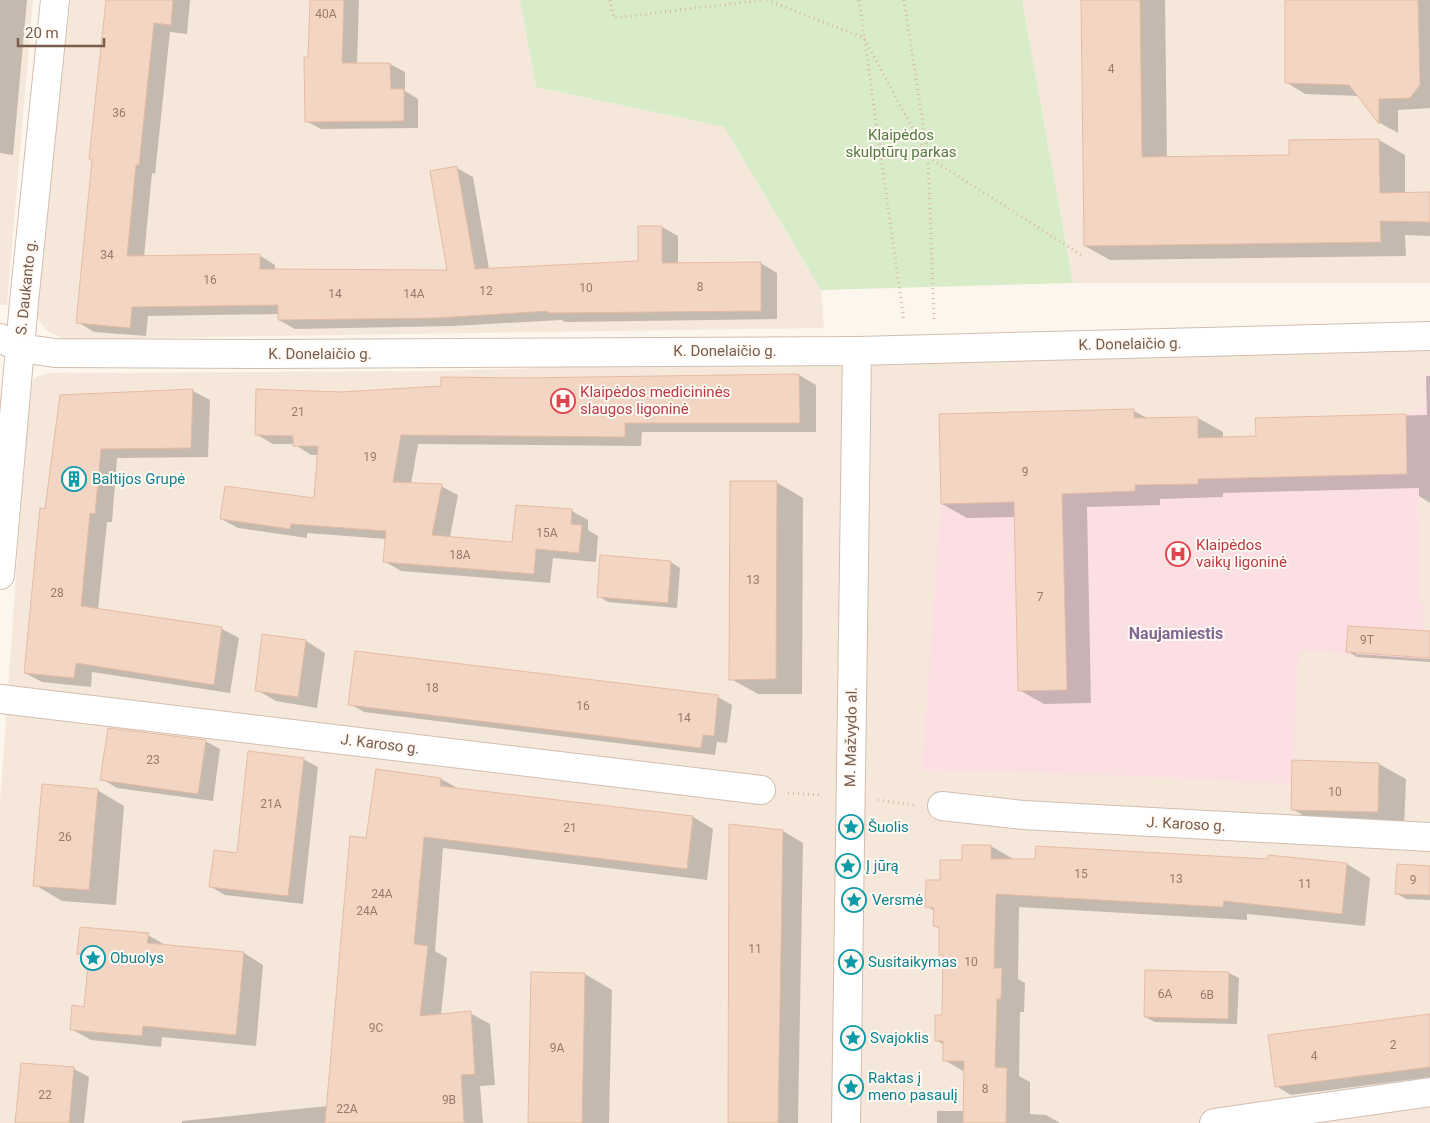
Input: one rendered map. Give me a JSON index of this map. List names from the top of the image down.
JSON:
{
  "streets": {
    "street": [
      "S. Daukanto g.",
      "K. Donelaičio g.",
      "M. Mažvydo al.",
      "J. Karoso g."
    ]
  },
  "crossings": [
    ["S. Daukanto g.", "K. Donelaičio g."],
    ["K. Donelaičio g.", "M. Mažvydo al."]
  ],
  "districts": ["Naujamiestis"],
  "parks": ["Klaipėdos skulptūrų parkas"],
  "places": {
    "hospital": ["Klaipėdos medicininės slaugos ligoninė", "Klaipėdos vaikų ligoninė"],
    "building": ["Baltijos Grupė"],
    "place": [
      "Šuolis",
      "Į jūrą",
      "Versmė",
      "Obuolys",
      "Susitaikymas",
      "Svajoklis",
      "Raktas į meno pasaulį"
    ]
  },
  "house_numbers": [
    "40A",
    "4",
    "36",
    "34",
    "16",
    "8",
    "10",
    "12",
    "14",
    "14A",
    "21",
    "19",
    "9",
    "15A",
    "18A",
    "13",
    "28",
    "7",
    "9T",
    "18",
    "16",
    "14",
    "23",
    "10",
    "21A",
    "21",
    "26",
    "15",
    "13",
    "9",
    "11",
    "24A",
    "24A",
    "11",
    "10",
    "6A",
    "6B",
    "9C",
    "2",
    "9A",
    "4",
    "8",
    "22",
    "9B",
    "22A"
  ],
  "scale_bar": "20 m"
}
